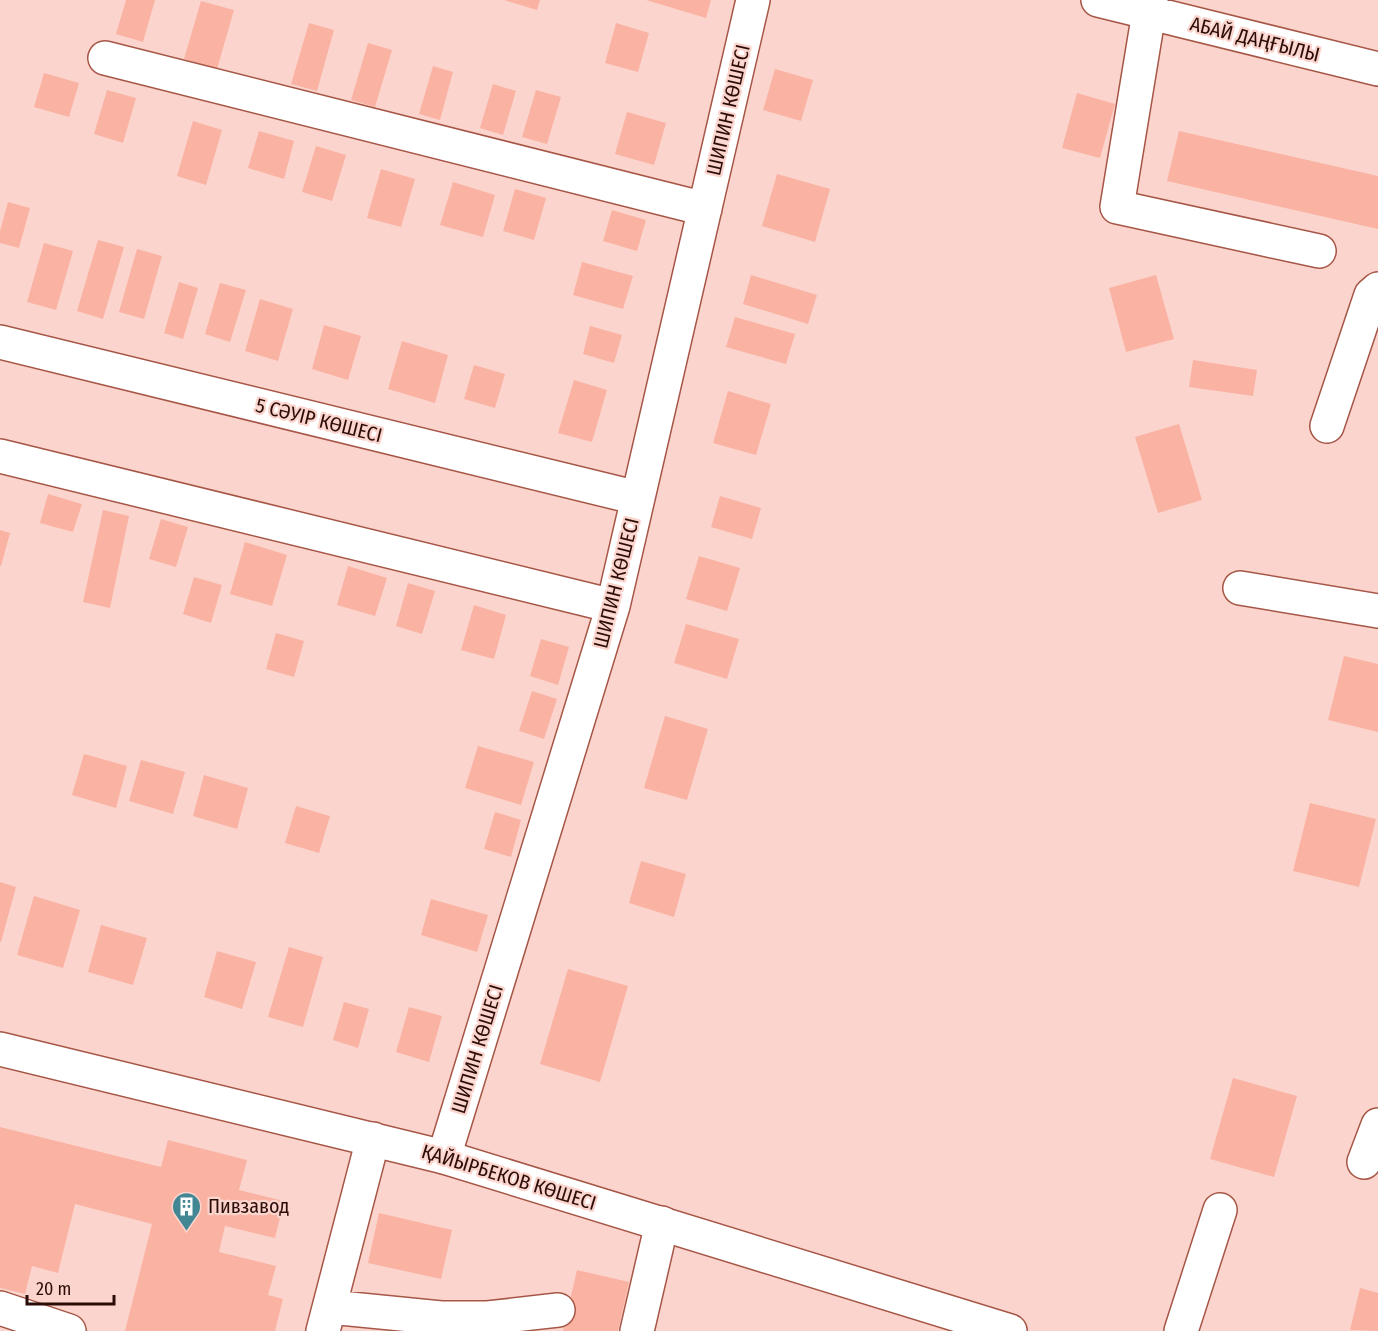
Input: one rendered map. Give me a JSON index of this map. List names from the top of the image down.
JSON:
{
  "streets": {
    "street": [
      "АБАЙ ДАҢҒЫЛЫ",
      "ШИПИН КӨШЕСІ",
      "5 СӘУІР КӨШЕСІ",
      "ҚАЙЫРБЕКОВ КӨШЕСІ"
    ]
  },
  "crossings": [
    ["ШИПИН КӨШЕСІ", "5 СӘУІР КӨШЕСІ"],
    ["ШИПИН КӨШЕСІ", "ҚАЙЫРБЕКОВ КӨШЕСІ"]
  ],
  "places": {
    "building": ["Пивзавод"]
  },
  "scale_bar": "20 m"
}
